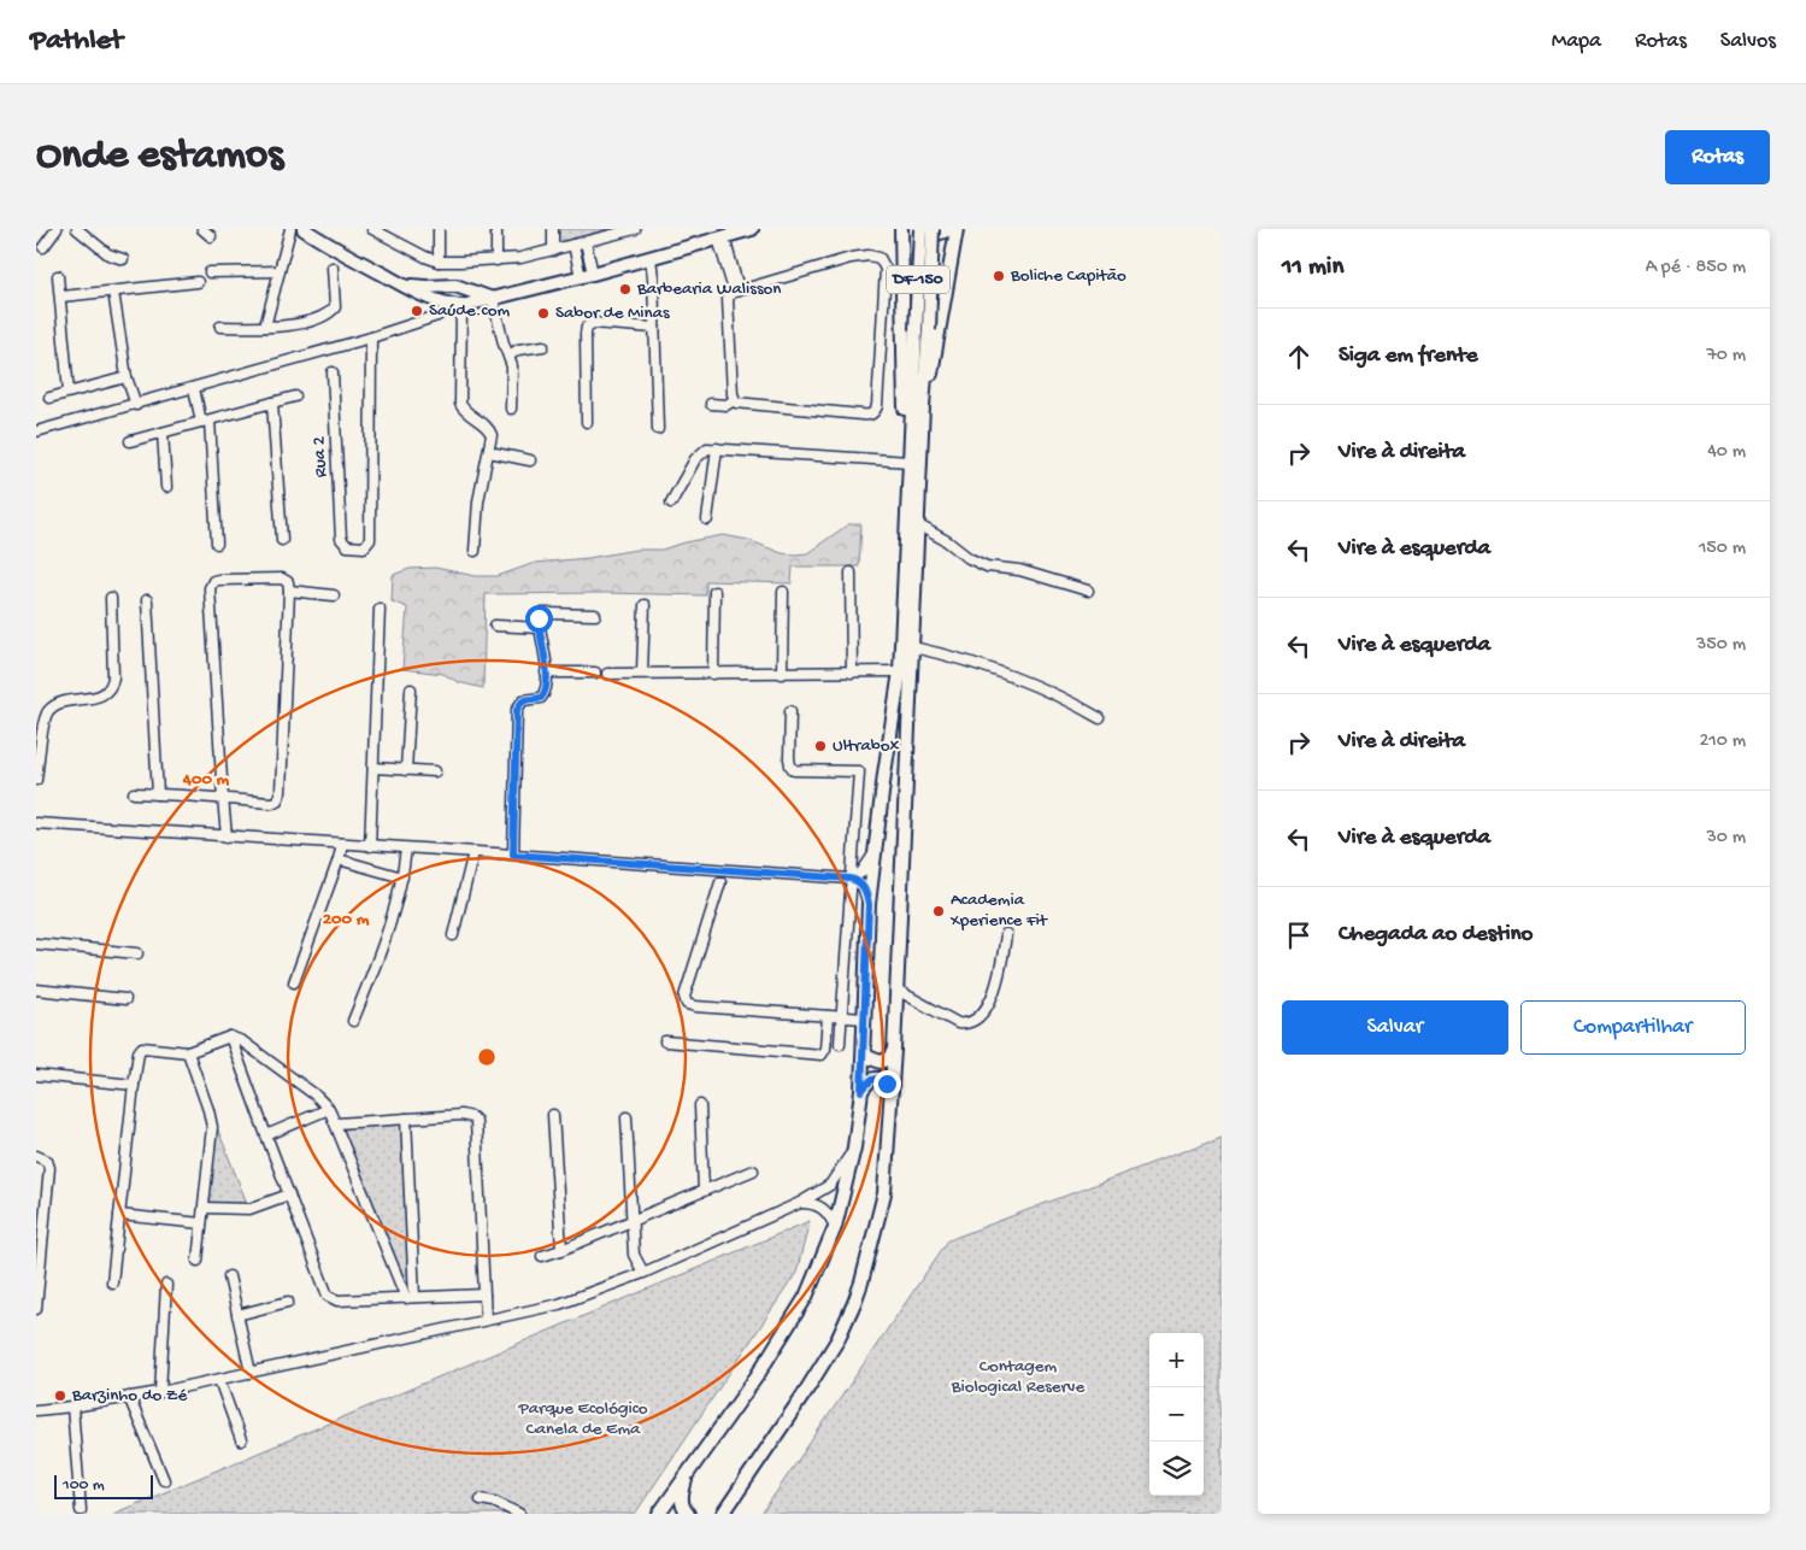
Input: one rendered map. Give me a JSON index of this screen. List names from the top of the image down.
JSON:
{
  "streets": {
    "main road": ["DF-150"],
    "street": ["Rua 2"]
  },
  "parks": ["Contagem Biological Reserve", "Parque Ecológico Canela de Ema"],
  "places": [
    "Boliche Capitão",
    "Barbearia Walisson",
    "Saúde.com",
    "Sabor de Minas",
    "Ultrabox",
    "Academia Xperience Fit",
    "Barzinho do Zé"
  ],
  "scale_bar": "100 m",
  "page": {
    "header": "Pathlet",
    "nav": ["Mapa", "Rotas", "Salvos"],
    "buttons": [
      "Rotas",
      ["Salvar", "Compartilhar"]
    ],
    "title": "Onde estamos",
    "heading": ["11 min", "A pé · 850 m"],
    "list": [
      ["Siga em frente", "70 m"],
      ["Vire à direita", "40 m"],
      ["Vire à esquerda", "150 m"],
      ["Vire à esquerda", "350 m"],
      ["Vire à direita", "210 m"],
      ["Vire à esquerda", "30 m"],
      "Chegada ao destino"
    ],
    "map_buttons": ["+", "−"],
    "scale": "100 m"
  },
  "rings": ["400 m", "200 m"]
}
